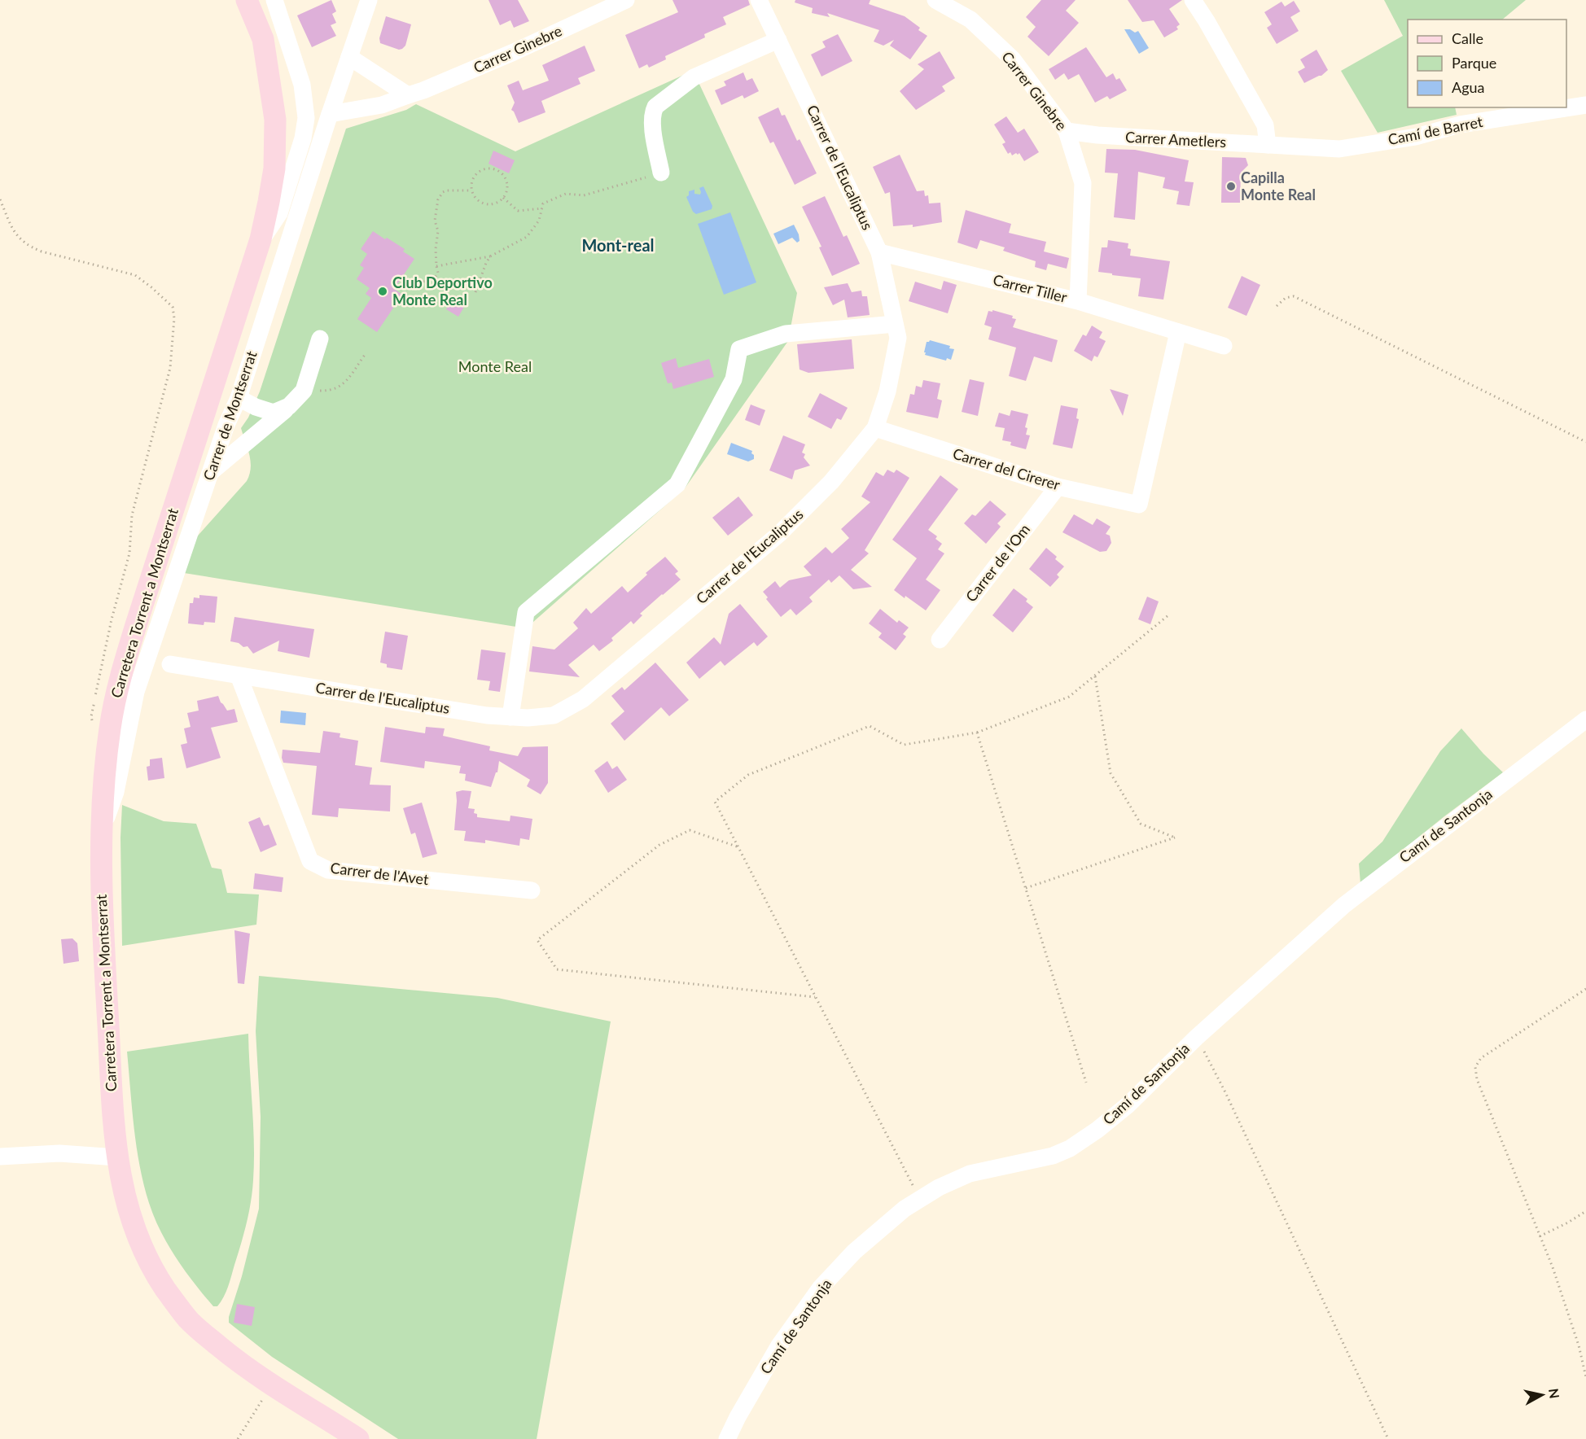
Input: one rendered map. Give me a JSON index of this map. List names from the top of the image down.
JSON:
{
  "streets": {
    "main road": ["Carretera Torrent a Montserrat"],
    "street": [
      "Carrer Ginebre",
      "Camí de Barret",
      "Carrer Ametlers",
      "Carrer de l'Eucaliptus",
      "Carrer Tiller",
      "Carrer de Montserrat",
      "Carrer del Cirerer",
      "Carrer de l'Om",
      "Camí de Santonja",
      "Carrer de l'Avet"
    ]
  },
  "crossings": [
    ["Carrer Ginebre", "Carrer Ametlers"],
    ["Carrer Ginebre", "Carrer Tiller"],
    ["Carrer Ginebre", "Carrer de Montserrat"],
    ["Camí de Barret", "Carrer Ametlers"],
    ["Carrer de l'Eucaliptus", "Carrer Tiller"],
    ["Carrer de l'Eucaliptus", "Carrer del Cirerer"],
    ["Carrer de l'Eucaliptus", "Carrer de l'Avet"],
    ["Carrer Tiller", "Carrer del Cirerer"],
    ["Carrer de Montserrat", "Carretera Torrent a Montserrat"],
    ["Carrer del Cirerer", "Carrer de l'Om"]
  ],
  "districts": ["Mont-real"],
  "parks": ["Monte Real"],
  "places": ["Capilla Monte Real", "Club Deportivo Monte Real"],
  "legend": ["Calle", "Parque", "Agua"],
  "north": "right"
}
